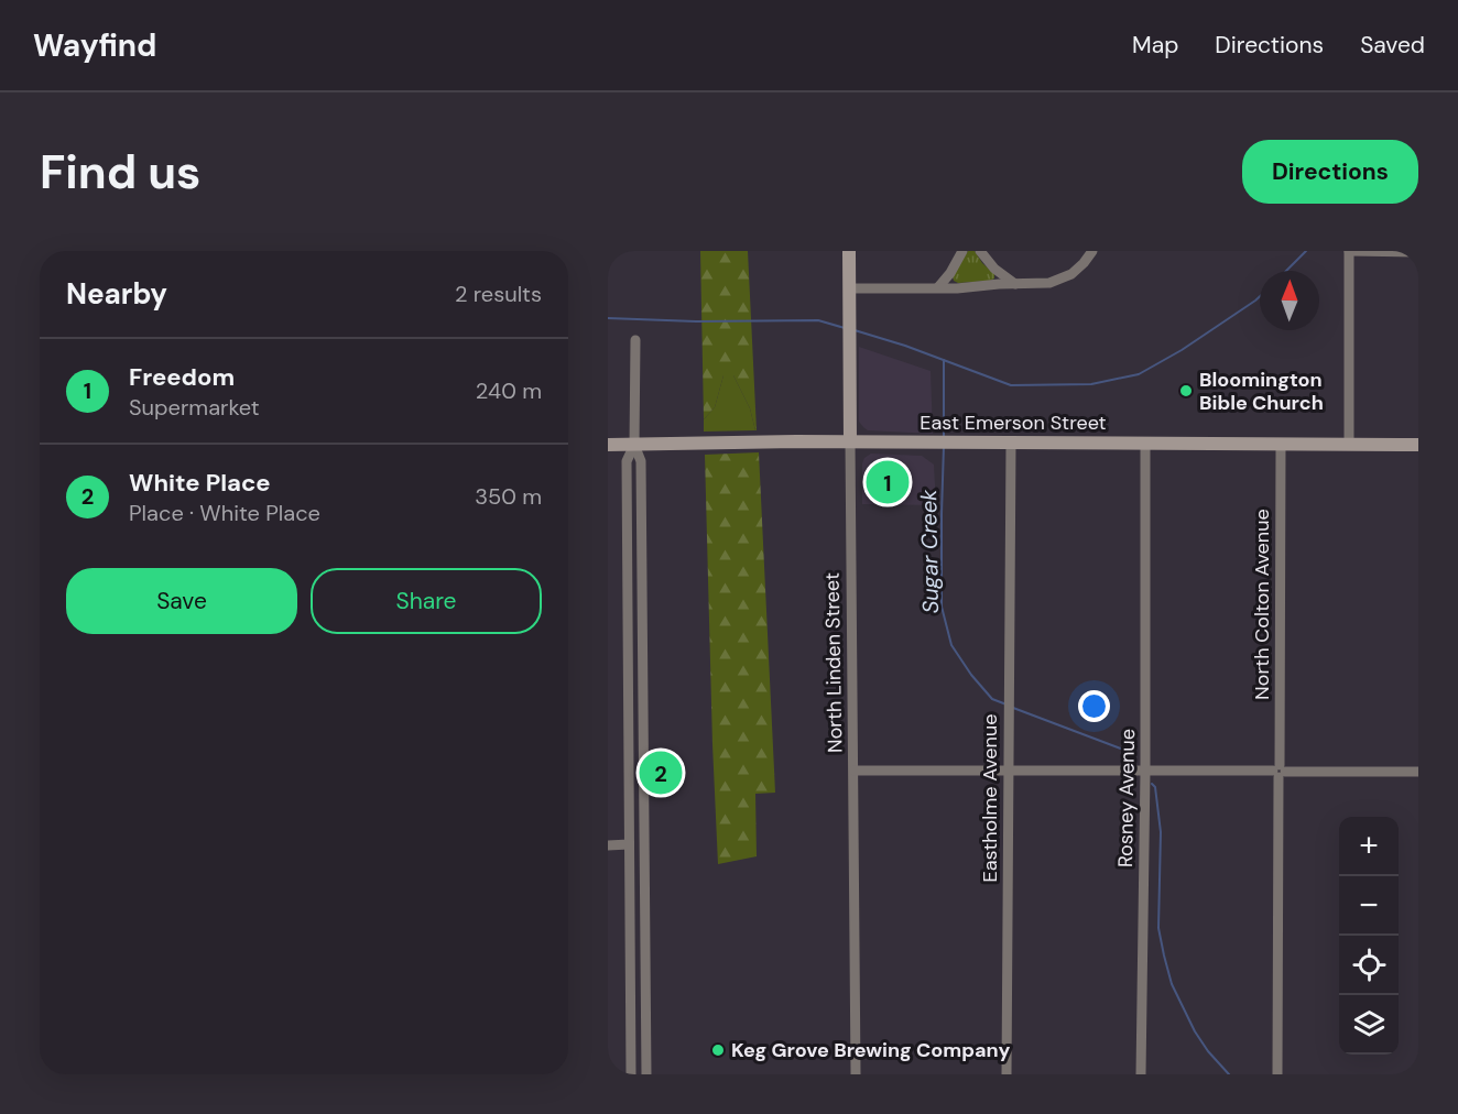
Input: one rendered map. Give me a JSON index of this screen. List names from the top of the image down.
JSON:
{
  "streets": {
    "main road": ["East Emerson Street", "North Linden Street"],
    "street": ["North Colton Avenue", "Eastholme Avenue", "Rosney Avenue"]
  },
  "crossings": [
    ["East Emerson Street", "North Colton Avenue"],
    ["East Emerson Street", "North Linden Street"],
    ["East Emerson Street", "Eastholme Avenue"],
    ["East Emerson Street", "Rosney Avenue"]
  ],
  "water": ["Sugar Creek"],
  "places": ["Bloomington Bible Church", "Keg Grove Brewing Company"],
  "north": "top",
  "page": {
    "header": "Wayfind",
    "nav": ["Map", "Directions", "Saved"],
    "buttons": [
      "Directions",
      ["Save", "Share"]
    ],
    "title": "Find us",
    "heading": ["Nearby", "2 results"],
    "list": [
      {
        "mark": "1",
        "name": "Freedom",
        "note": "Supermarket",
        "value": "240 m"
      },
      {
        "mark": "2",
        "name": "White Place",
        "note": "Place · White Place",
        "value": "350 m"
      }
    ],
    "pins": ["1", "2"],
    "map_buttons": ["+", "−"]
  }
}
